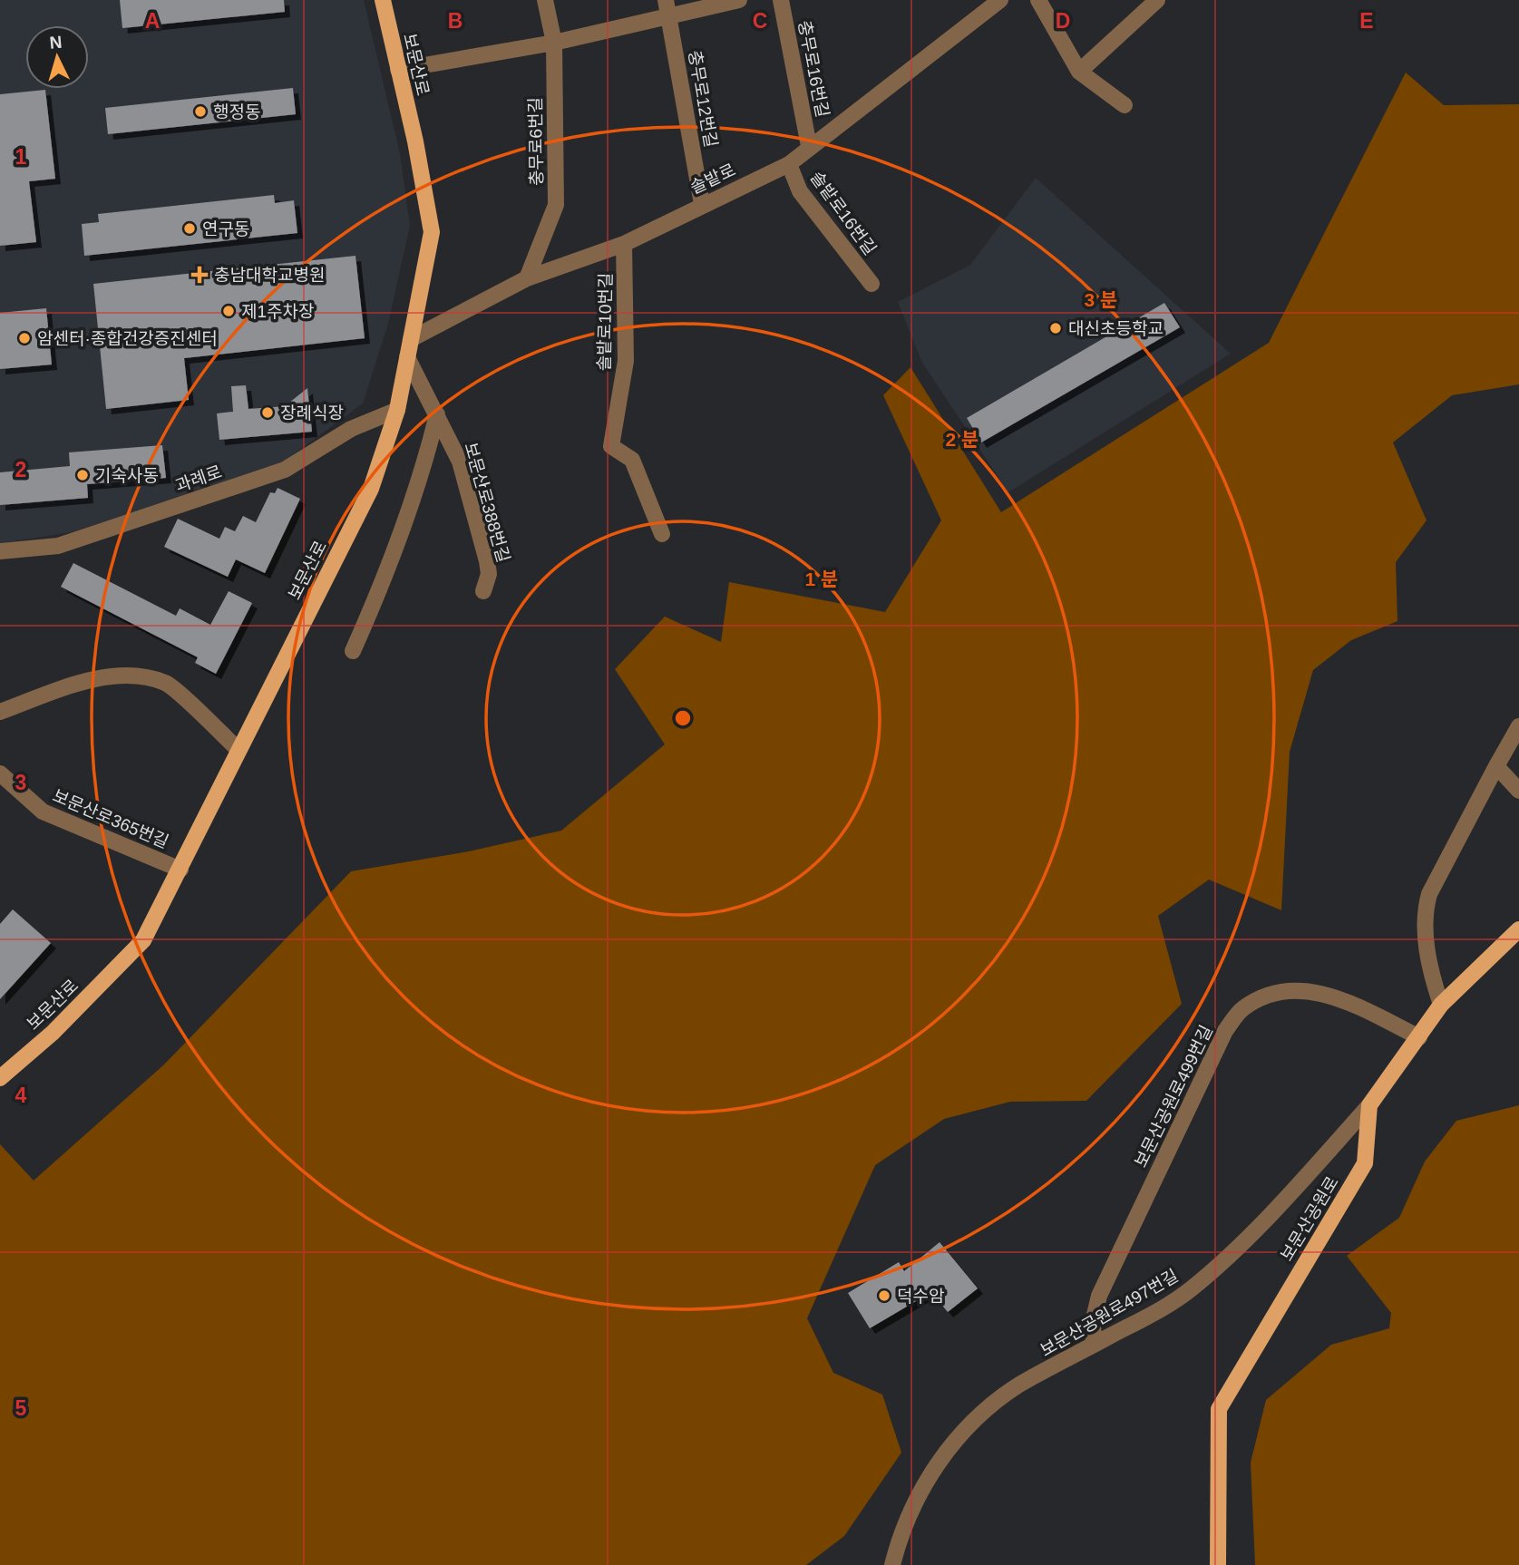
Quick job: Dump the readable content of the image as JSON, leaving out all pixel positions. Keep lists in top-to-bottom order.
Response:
{
  "streets": {
    "main road": ["보문산로", "보문산공원로"],
    "street": [
      "충무로16번길",
      "충무로12번길",
      "충무로6번길",
      "솔밭로",
      "솔밭로16번길",
      "솔밭로10번길",
      "과례로",
      "보문산로388번길",
      "보문산로365번길",
      "보문산공원로499번길",
      "보문산공원로497번길"
    ]
  },
  "crossings": [
    ["보문산로", "솔밭로"],
    ["보문산로", "과례로"],
    ["보문산로", "보문산로388번길"],
    ["보문산로", "보문산로365번길"],
    ["충무로16번길", "솔밭로"],
    ["충무로12번길", "솔밭로"],
    ["충무로6번길", "솔밭로"],
    ["솔밭로", "솔밭로16번길"],
    ["솔밭로", "솔밭로10번길"],
    ["보문산공원로499번길", "보문산공원로497번길"],
    ["보문산공원로", "보문산공원로497번길"]
  ],
  "places": {
    "other": [
      "행정동",
      "연구동",
      "제1주차장",
      "대신초등학교",
      "암센터·종합건강증진센터",
      "장례식장",
      "기숙사동",
      "덕수암"
    ],
    "health": ["충남대학교병원"]
  },
  "north": "top",
  "grid": {
    "columns": [
      "A",
      "B",
      "C",
      "D",
      "E"
    ],
    "rows": [
      "1",
      "2",
      "3",
      "4",
      "5"
    ]
  },
  "rings": ["3 분", "2 분", "1 분"]
}
